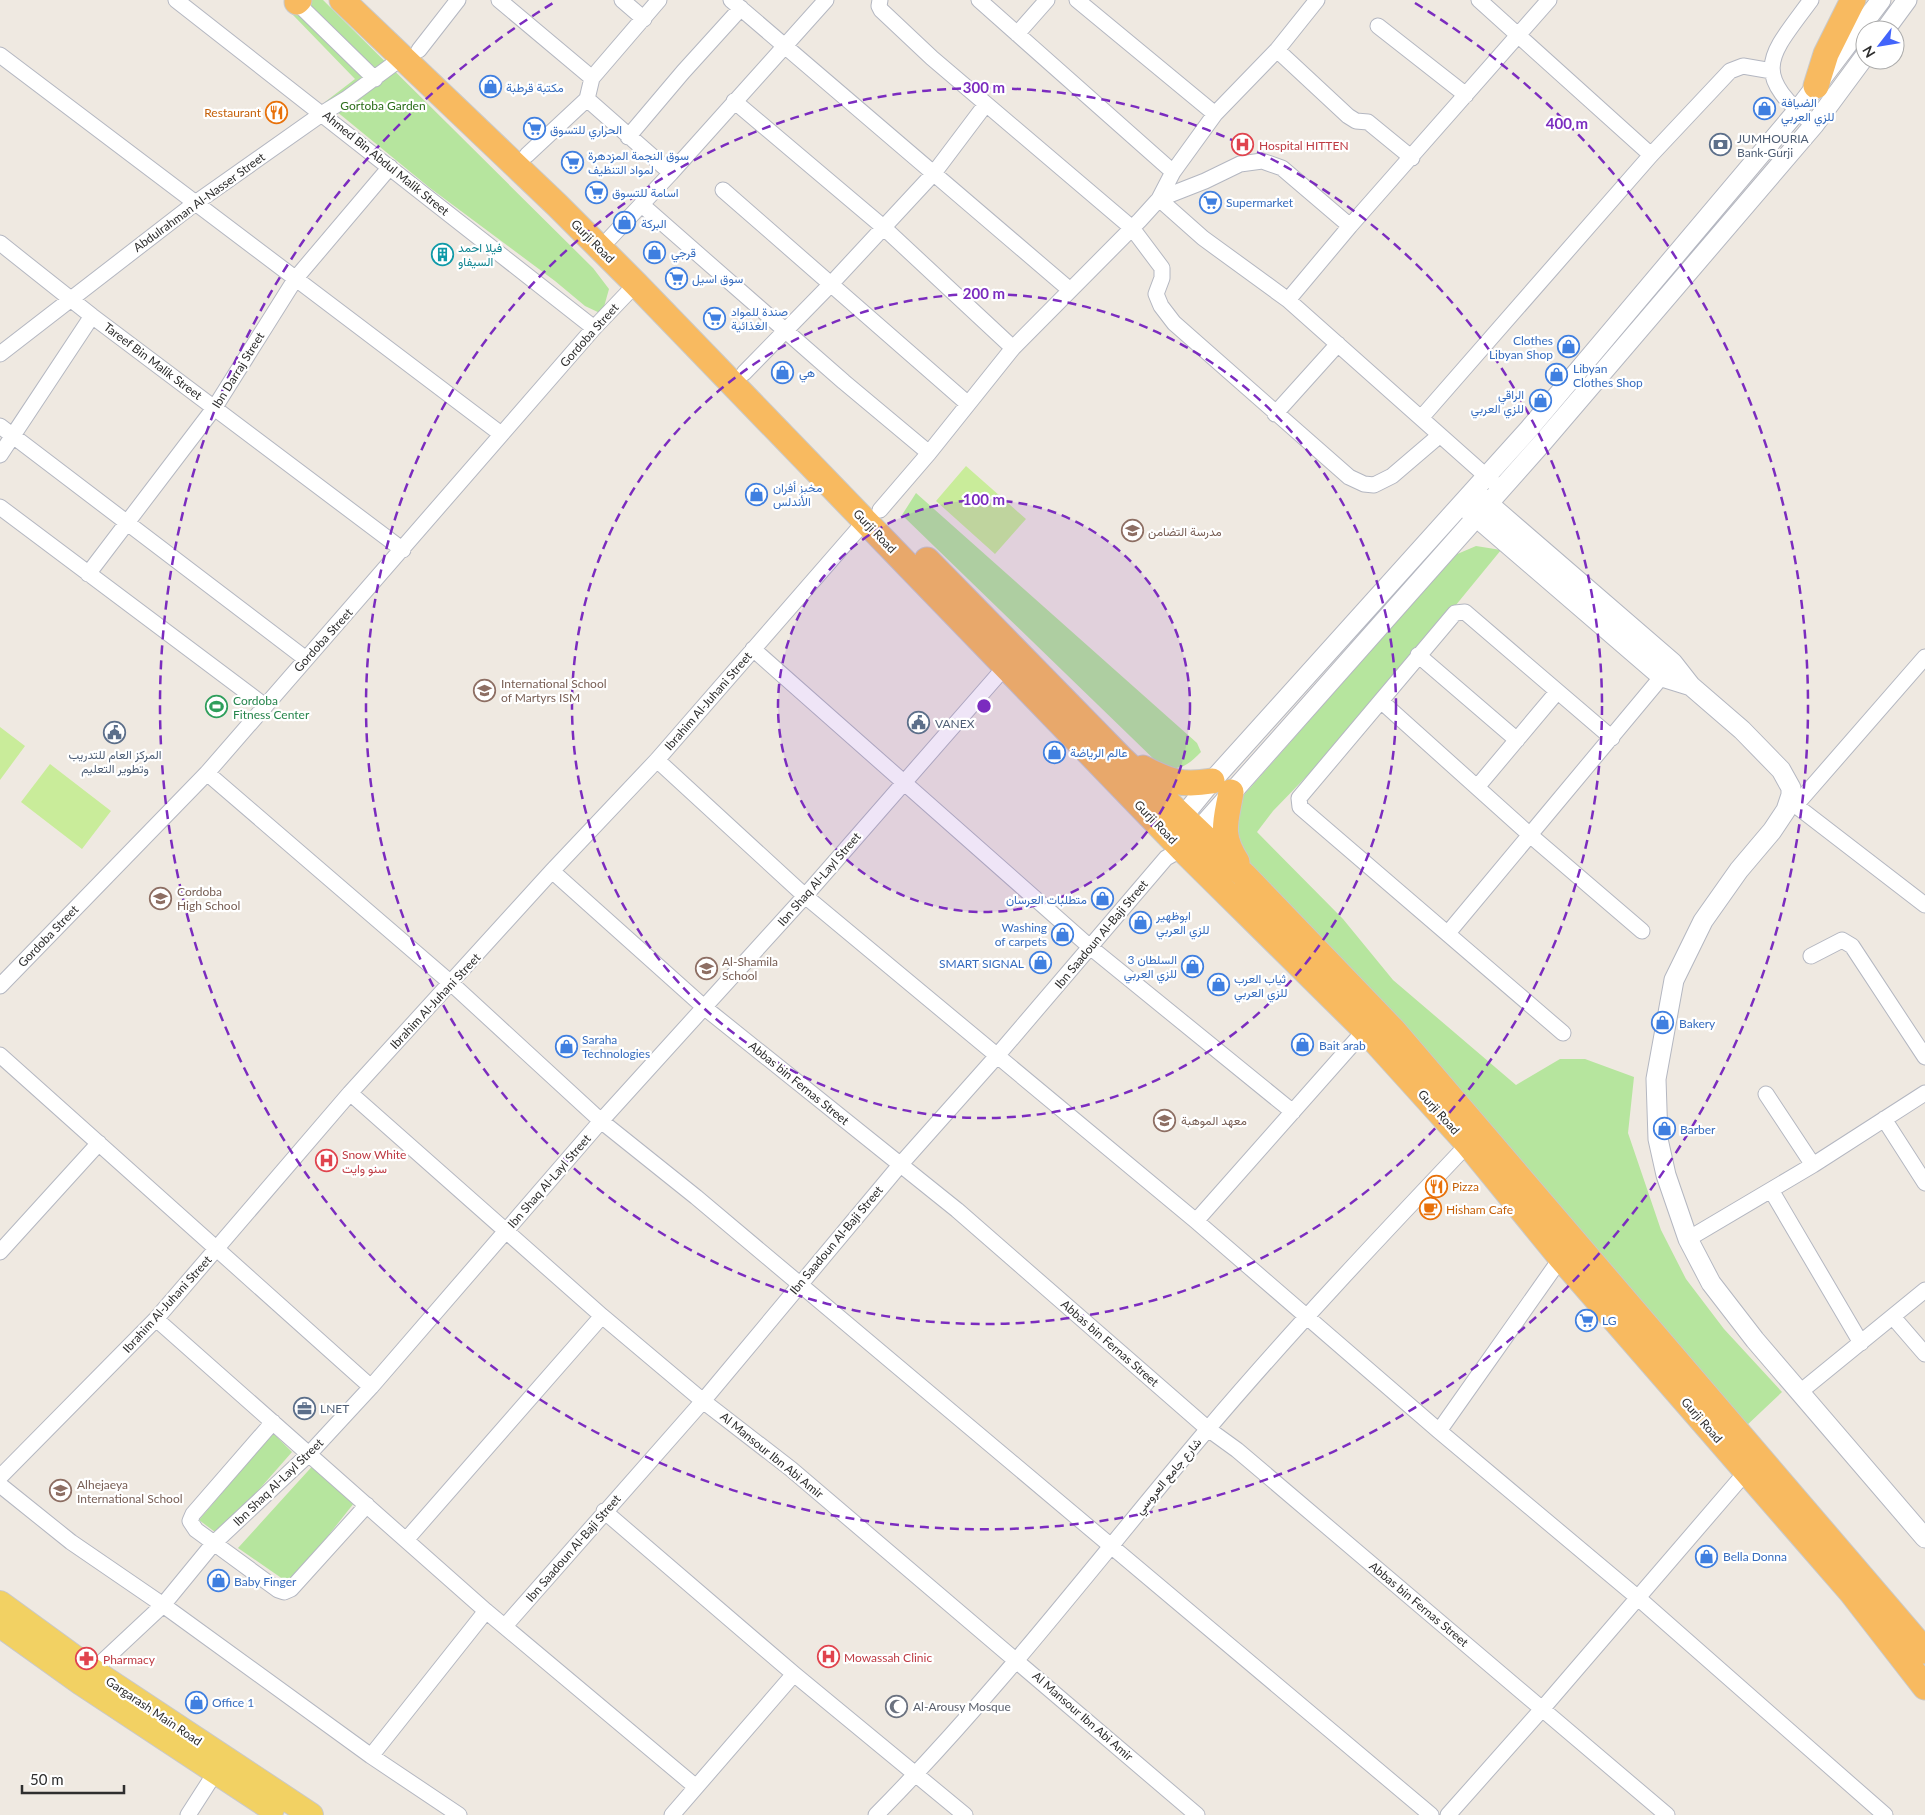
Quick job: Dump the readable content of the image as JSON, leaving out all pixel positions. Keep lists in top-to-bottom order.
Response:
{
  "streets": {
    "highway": ["Gurji Road"],
    "main road": ["Gargarash Main Road"],
    "street": [
      "Ahmed Bin Abdul Malik Street",
      "Abdulrahman Al-Nasser Street",
      "Gordoba Street",
      "Tareef Bin Malik Street",
      "Ibn Darraj Street",
      "Ibrahim Al-Juhani Street",
      "Ibn Shaq Al-Layl Street",
      "Ibn Saadoun Al-Baji Street",
      "Abbas bin Fernas Street",
      "Al Mansour Ibn Abi Amir",
      "شارع جامع العروسي"
    ]
  },
  "crossings": [
    ["Ahmed Bin Abdul Malik Street", "Abdulrahman Al-Nasser Street"],
    ["Ahmed Bin Abdul Malik Street", "Gordoba Street"],
    ["Ahmed Bin Abdul Malik Street", "Ibn Darraj Street"],
    ["Abdulrahman Al-Nasser Street", "Gurji Road"],
    ["Abdulrahman Al-Nasser Street", "Tareef Bin Malik Street"],
    ["Gurji Road", "Gordoba Street"],
    ["Gurji Road", "Ibrahim Al-Juhani Street"],
    ["Gurji Road", "Ibn Shaq Al-Layl Street"],
    ["Gurji Road", "Ibn Saadoun Al-Baji Street"],
    ["Gurji Road", "شارع جامع العروسي"],
    ["Gordoba Street", "Tareef Bin Malik Street"],
    ["Tareef Bin Malik Street", "Ibn Darraj Street"],
    ["Ibrahim Al-Juhani Street", "Abbas bin Fernas Street"],
    ["Ibrahim Al-Juhani Street", "Al Mansour Ibn Abi Amir"],
    ["Ibn Shaq Al-Layl Street", "Abbas bin Fernas Street"],
    ["Ibn Shaq Al-Layl Street", "Al Mansour Ibn Abi Amir"],
    ["Ibn Shaq Al-Layl Street", "Gargarash Main Road"],
    ["Ibn Saadoun Al-Baji Street", "Abbas bin Fernas Street"],
    ["Ibn Saadoun Al-Baji Street", "Al Mansour Ibn Abi Amir"],
    ["Abbas bin Fernas Street", "شارع جامع العروسي"],
    ["Al Mansour Ibn Abi Amir", "شارع جامع العروسي"]
  ],
  "parks": ["Gortoba Garden"],
  "places": {
    "shop": [
      "مكتبة قرطبة",
      "الضيافة للزي العربي",
      "البركة",
      "قرجي",
      "Clothes Libyan Shop",
      "هي",
      "Libyan Clothes Shop",
      "الراقي للزي العربي",
      "مخبز أفران الأندلس",
      "عالم الرياضة",
      "متطلبات العرسان",
      "ابوظهير للزي العربي",
      "Washing of carpets",
      "SMART SIGNAL",
      "السلطان 3 للزي العربي",
      "ثياب العرب للزي العربي",
      "Bakery",
      "Bait arab",
      "Saraha Technologies",
      "Barber",
      "Bella Donna",
      "Baby Finger",
      "Office 1"
    ],
    "restaurant": ["Restaurant", "Pizza"],
    "supermarket": [
      "الحراري للتسوق",
      "سوق النجمة المزدهرة لمواد التنظيف",
      "اسامة للتسوق",
      "Supermarket",
      "سوق اسيل",
      "صندة للمواد الغذائية",
      "LG"
    ],
    "hospital": ["Hospital HITTEN", "Snow White سنو وايت", "Mowassah Clinic"],
    "bank": ["JUMHOURIA Bank-Gurji"],
    "building": ["فيلا احمد السيفاو"],
    "school or university": [
      "مدرسة التضامن",
      "International School of Martyrs ISM",
      "Cordoba High School",
      "Al-Shamila School",
      "معهد الموهبة",
      "Alhejaeya International School"
    ],
    "sports": ["Cordoba Fitness Center"],
    "public building": ["VANEX", "المركز العام للتدريب وتطوير التعليم"],
    "cafe": ["Hisham Cafe"],
    "office": ["LNET"],
    "pharmacy": ["Pharmacy"],
    "mosque": ["Al-Arousy Mosque"]
  },
  "scale_bar": "50 m",
  "north": "bottom left",
  "rings": [
    "300 m",
    "400 m",
    "200 m",
    "100 m"
  ]
}
